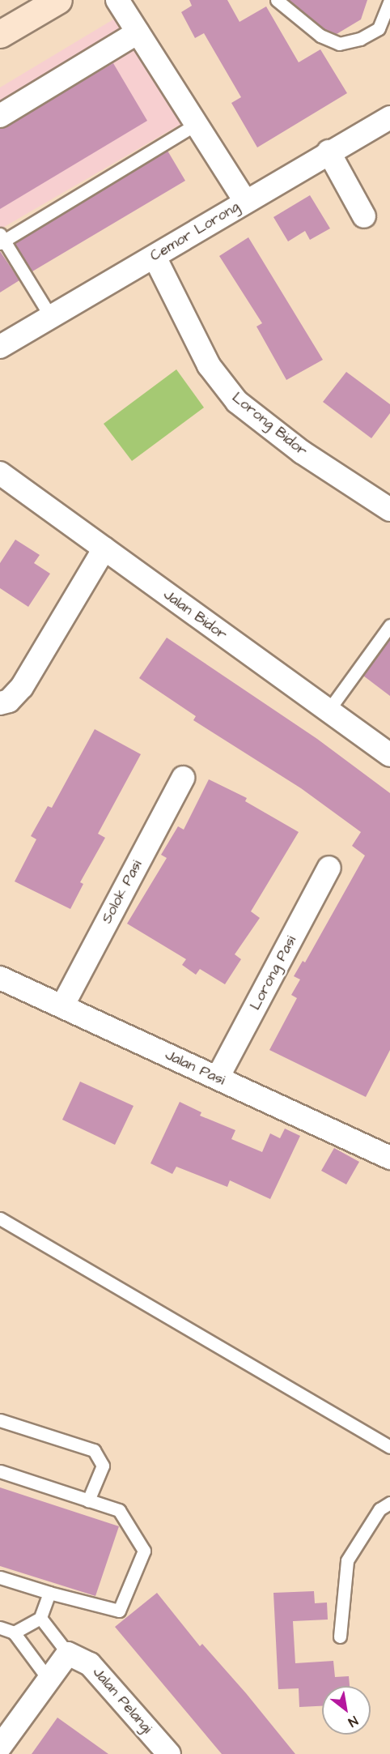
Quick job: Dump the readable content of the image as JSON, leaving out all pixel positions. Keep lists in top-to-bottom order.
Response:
{
  "streets": {
    "street": [
      "Cemor Lorong",
      "Lorong Bidor",
      "Jalan Bidor",
      "Solok Pasi",
      "Lorong Pasi",
      "Jalan Pasi",
      "Jalan Pelangi"
    ]
  },
  "crossings": [
    ["Cemor Lorong", "Lorong Bidor"],
    ["Solok Pasi", "Jalan Pasi"],
    ["Lorong Pasi", "Jalan Pasi"]
  ],
  "north": "bottom right"
}
